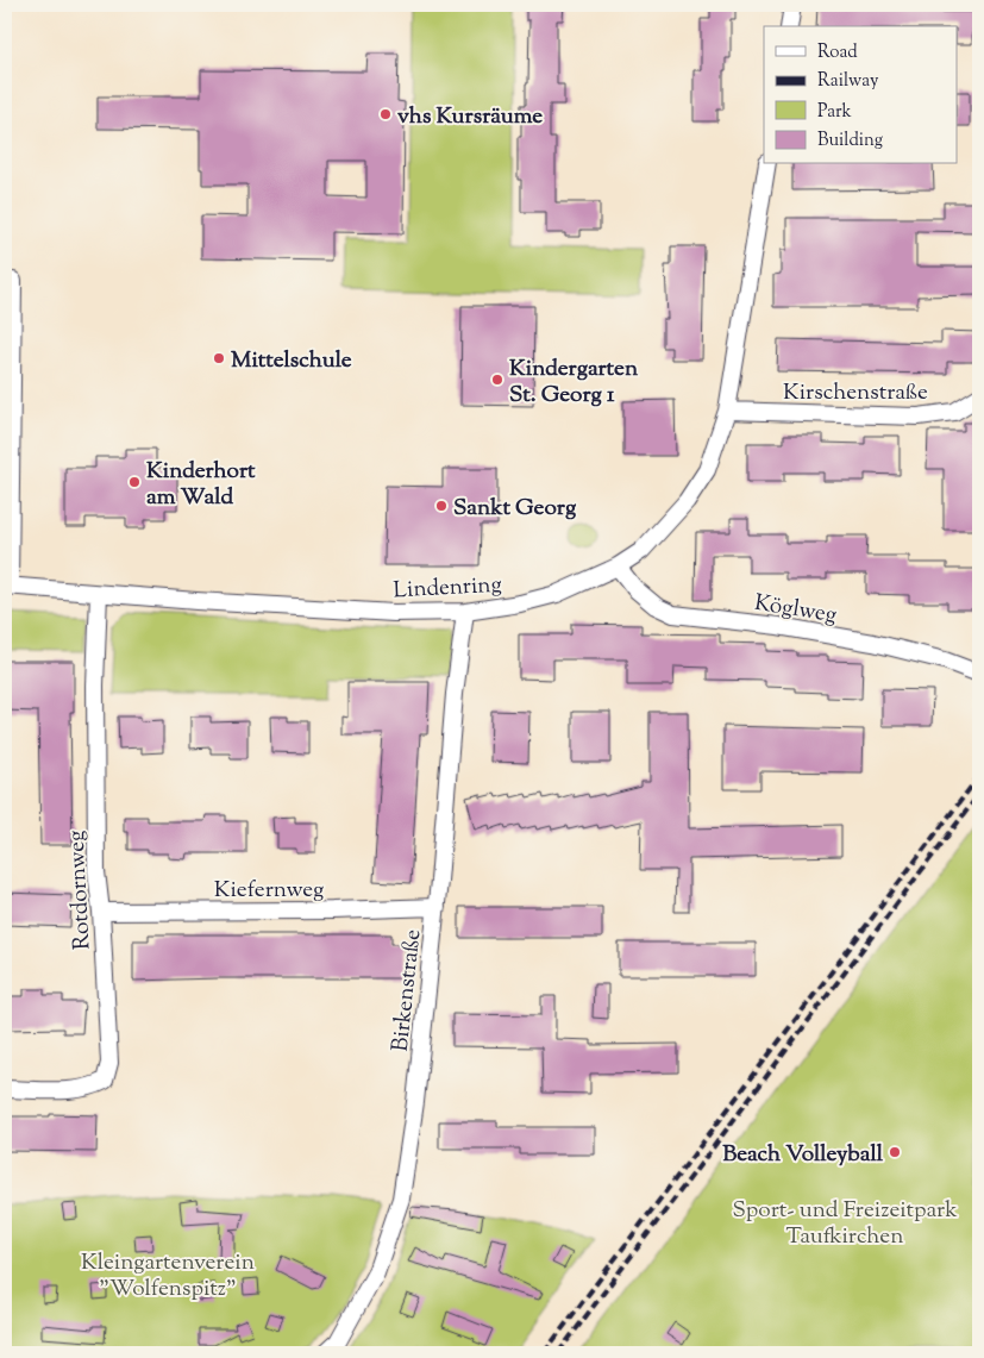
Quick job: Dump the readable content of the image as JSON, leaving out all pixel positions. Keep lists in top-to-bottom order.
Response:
{
  "streets": {
    "street": [
      "Kirschenstraße",
      "Lindenring",
      "Köglweg",
      "Kiefernweg",
      "Rotdornweg",
      "Birkenstraße"
    ]
  },
  "crossings": [
    ["Kirschenstraße", "Lindenring"],
    ["Lindenring", "Köglweg"],
    ["Lindenring", "Rotdornweg"],
    ["Lindenring", "Birkenstraße"],
    ["Kiefernweg", "Rotdornweg"],
    ["Kiefernweg", "Birkenstraße"]
  ],
  "parks": ["Sport- und Freizeitpark Taufkirchen", "Kleingartenverein \"Wolfenspitz\""],
  "places": [
    "vhs Kursräume",
    "Mittelschule",
    "Kindergarten St. Georg 1",
    "Kinderhort am Wald",
    "Sankt Georg",
    "Beach Volleyball"
  ],
  "legend": [
    "Road",
    "Railway",
    "Park",
    "Building"
  ]
}
